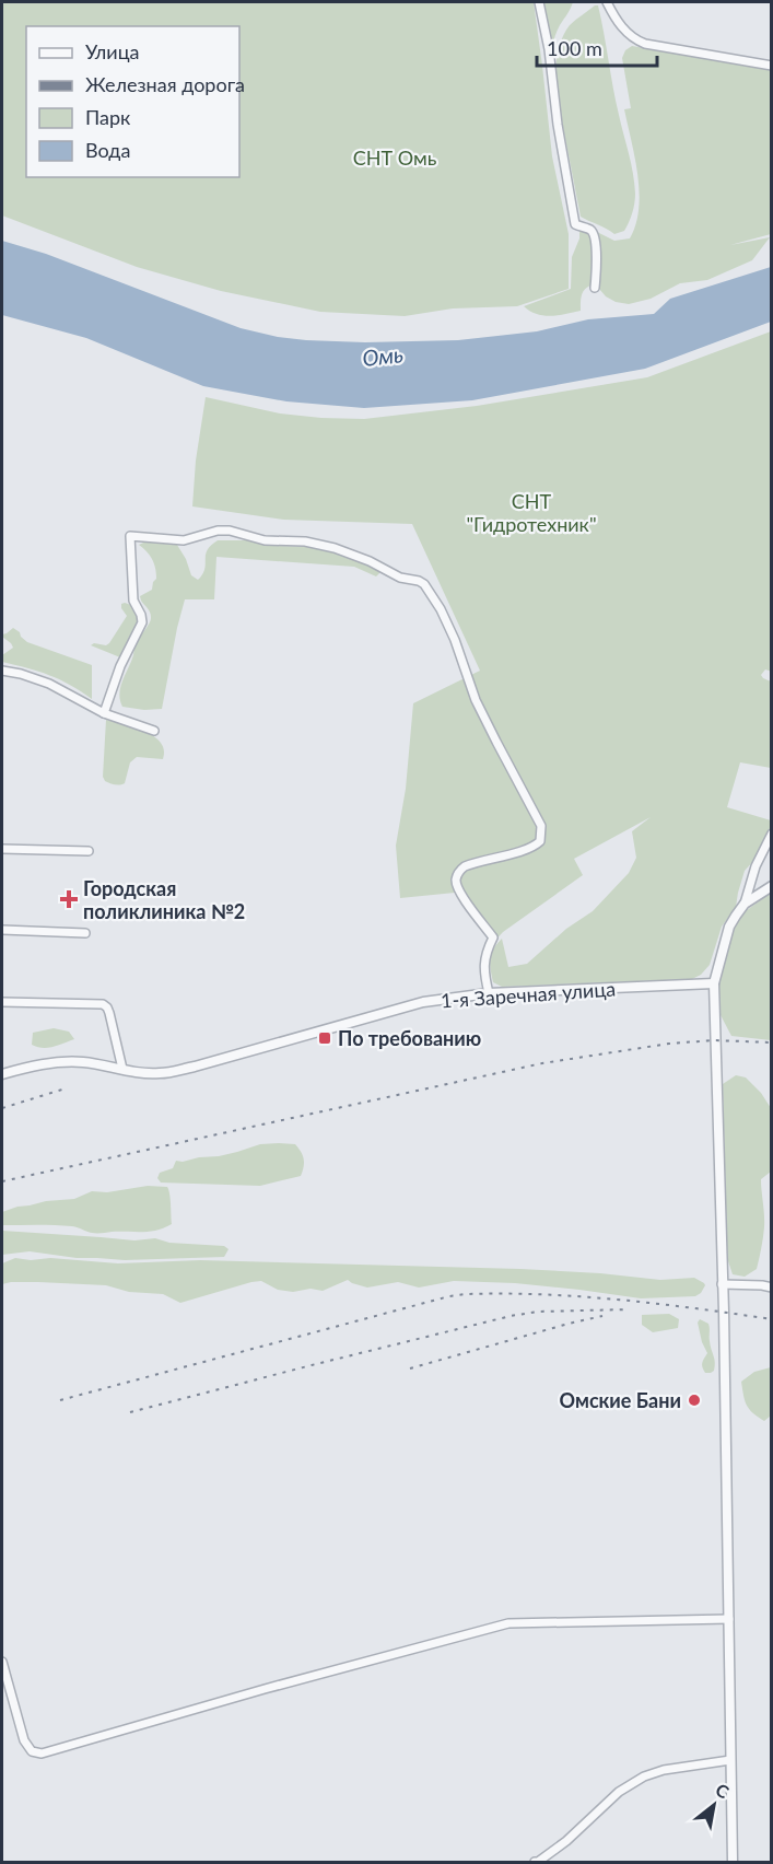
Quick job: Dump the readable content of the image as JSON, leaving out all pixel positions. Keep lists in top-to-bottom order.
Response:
{
  "streets": {
    "street": ["1-я Заречная улица"]
  },
  "water": ["Омь"],
  "parks": ["СНТ Омь", "СНТ \"Гидротехник\""],
  "places": {
    "health": ["Городская поликлиника №2"],
    "transit": ["По требованию"],
    "other": ["Омские Бани"]
  },
  "legend": [
    "Улица",
    "Железная дорога",
    "Парк",
    "Вода"
  ],
  "scale_bar": "100 m",
  "north": "top right"
}
